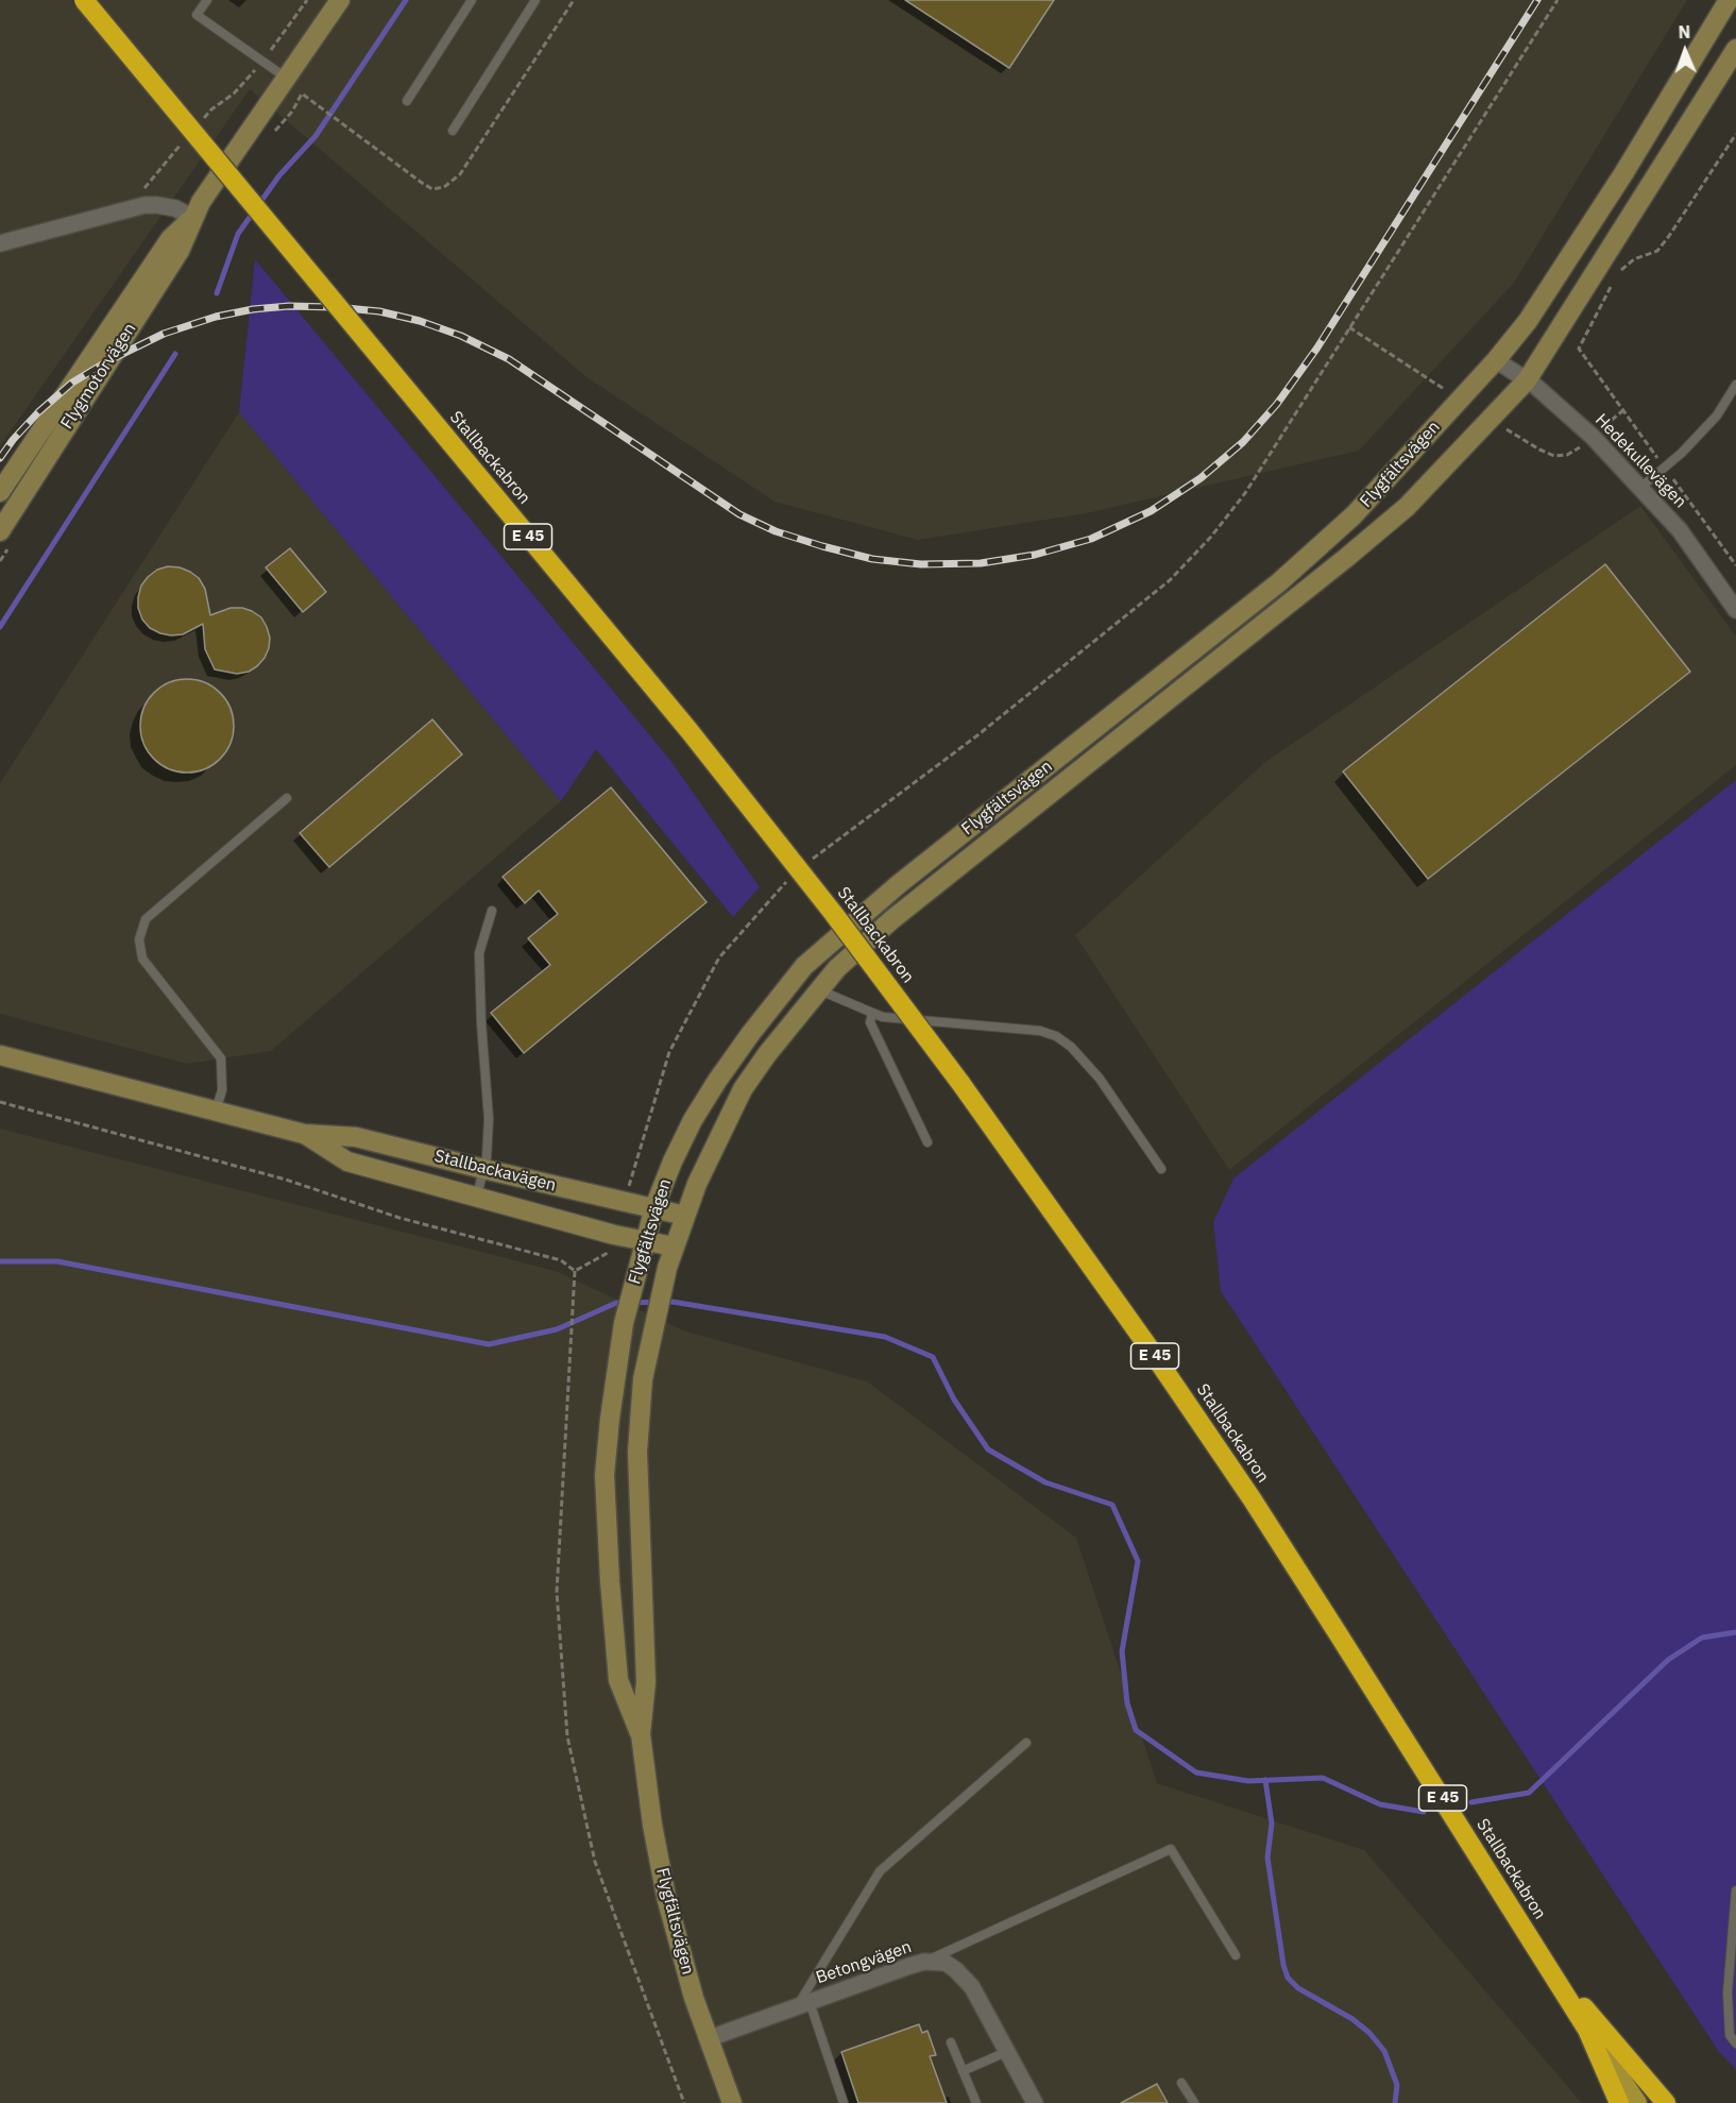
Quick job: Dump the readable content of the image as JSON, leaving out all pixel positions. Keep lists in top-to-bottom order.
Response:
{
  "streets": {
    "highway": ["Stallbackabron", "E 45"],
    "street": [
      "Flygmotorvägen",
      "Hedekullevägen",
      "Flygfältsvägen",
      "Stallbackavägen",
      "Betongvägen"
    ]
  },
  "crossings": [
    ["Stallbackabron", "E 45"],
    ["Hedekullevägen", "Flygfältsvägen"],
    ["Flygfältsvägen", "Stallbackavägen"],
    ["Flygfältsvägen", "Betongvägen"]
  ],
  "north": "top"
}
